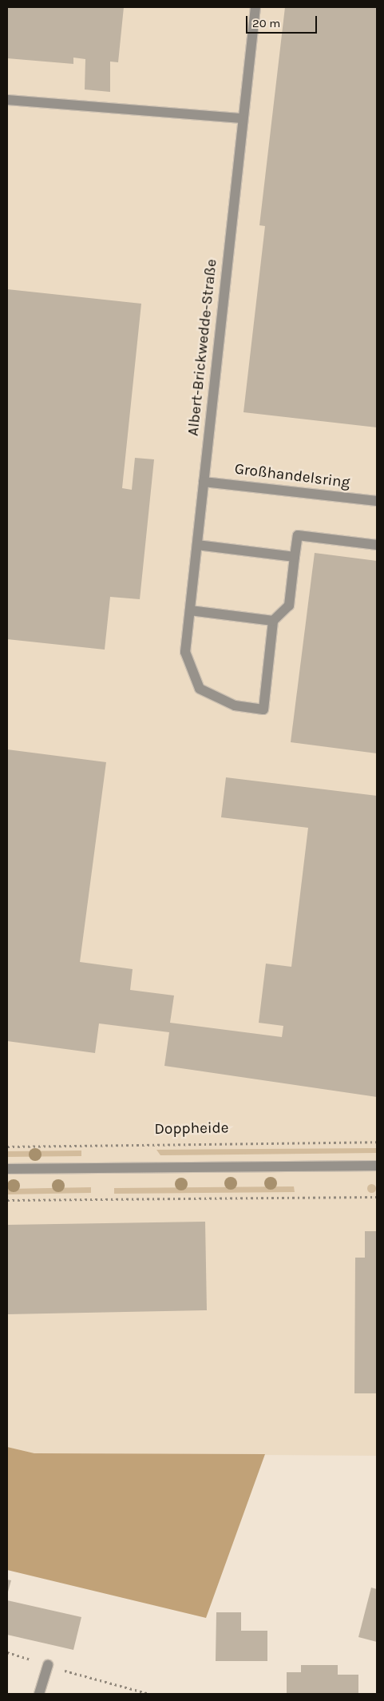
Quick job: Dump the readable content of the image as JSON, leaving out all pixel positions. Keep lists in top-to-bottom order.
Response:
{
  "streets": {
    "street": ["Albert-Brickwedde-Straße", "Großhandelsring"],
    "path": ["Doppheide"]
  },
  "crossings": [
    ["Albert-Brickwedde-Straße", "Großhandelsring"]
  ],
  "scale_bar": "20 m"
}
